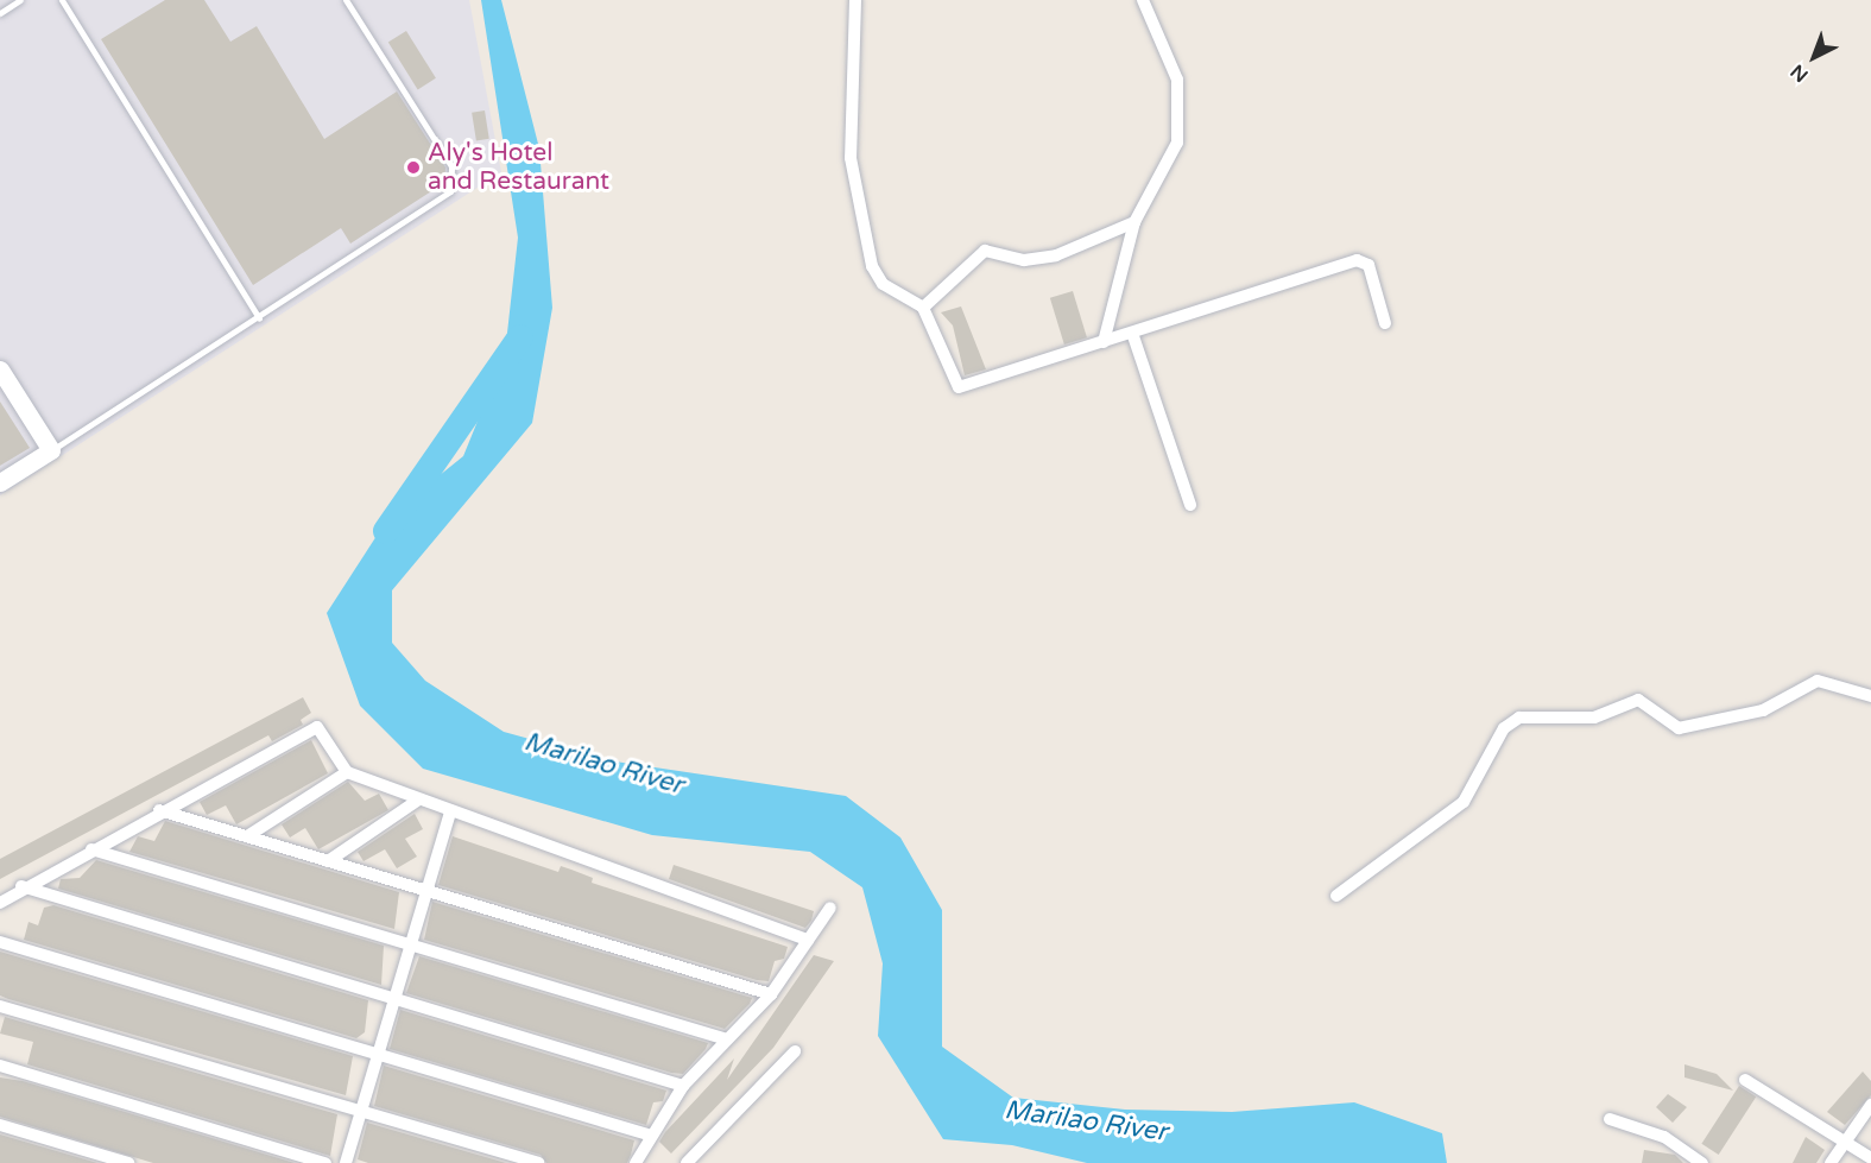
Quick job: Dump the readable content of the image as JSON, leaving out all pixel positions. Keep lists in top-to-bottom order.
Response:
{
  "water": ["Marilao River"],
  "places": ["Aly's Hotel and Restaurant"],
  "north": "bottom left"
}
